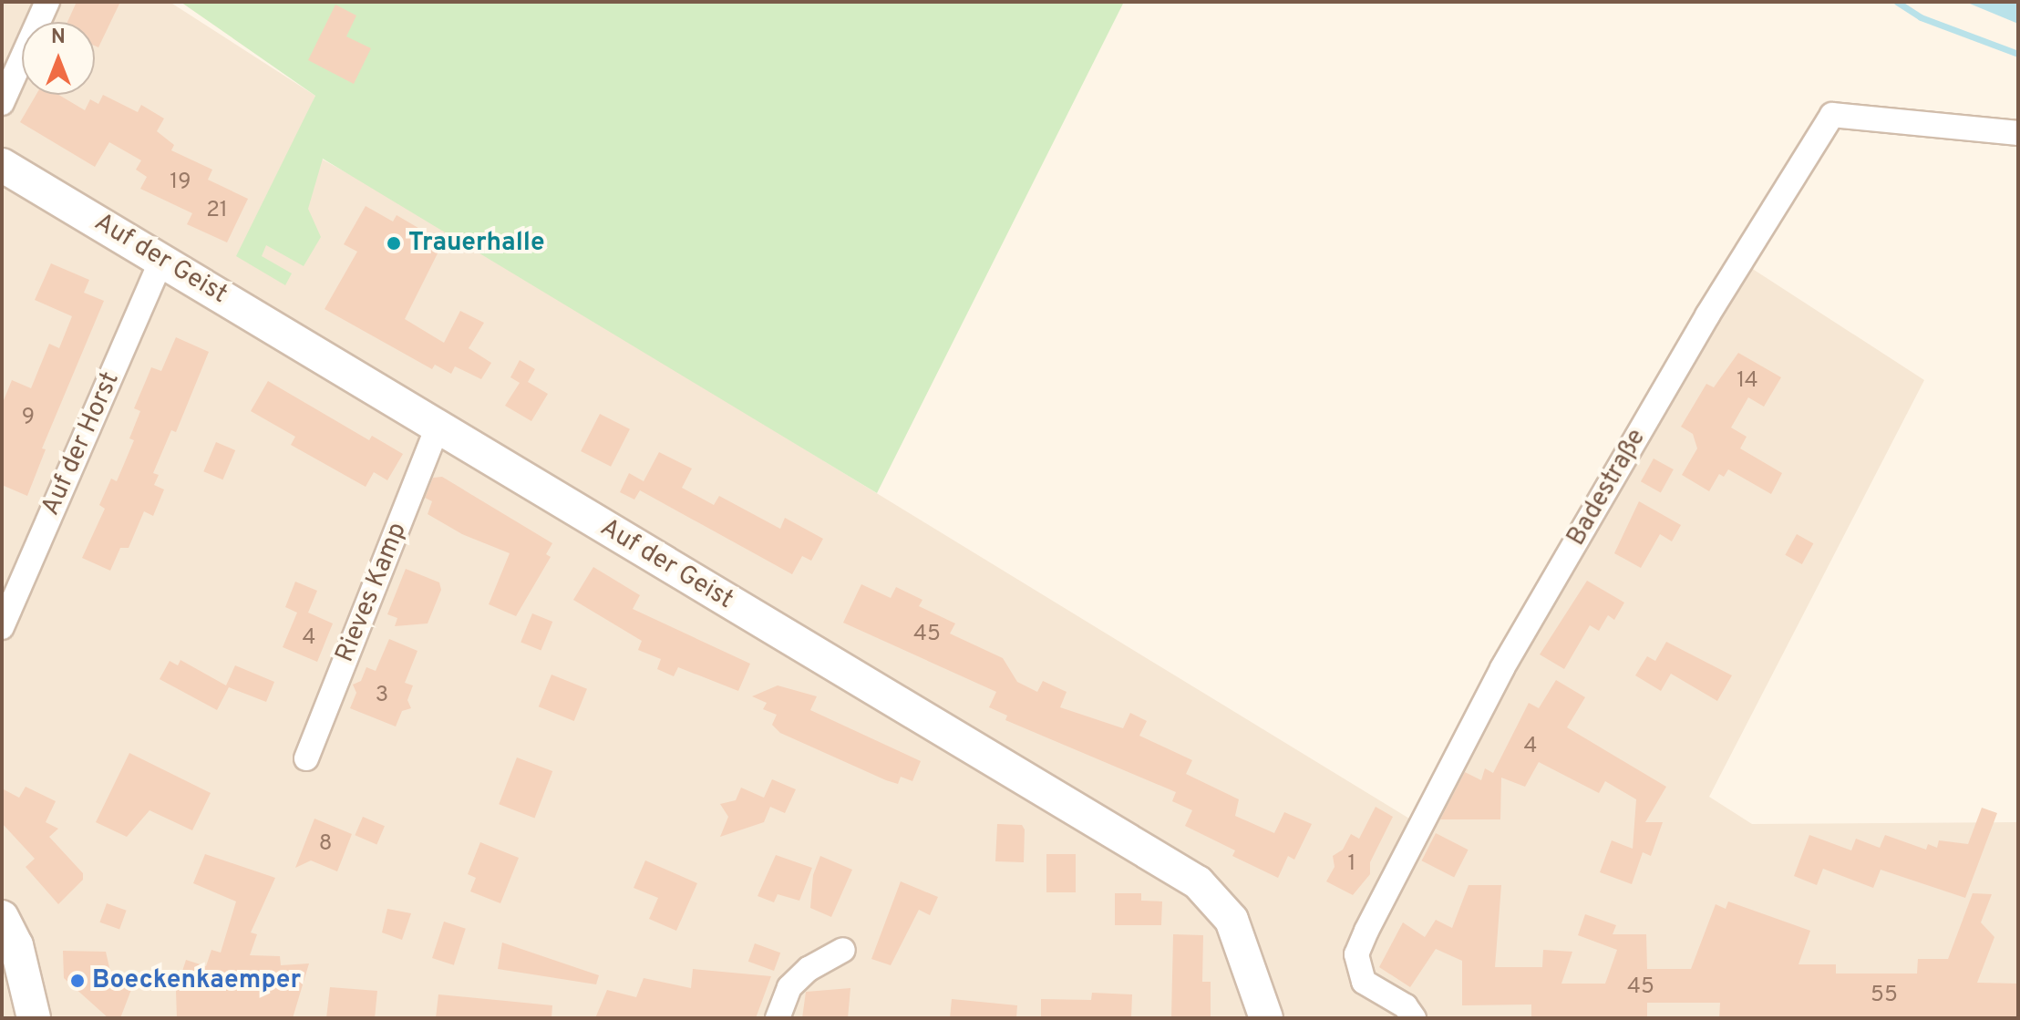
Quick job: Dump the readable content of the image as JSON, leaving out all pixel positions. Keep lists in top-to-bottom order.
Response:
{
  "streets": {
    "street": [
      "Auf der Geist",
      "Auf der Horst",
      "Badestraße",
      "Rieves Kamp"
    ]
  },
  "crossings": [
    ["Auf der Geist", "Auf der Horst"],
    ["Auf der Geist", "Rieves Kamp"]
  ],
  "places": ["Trauerhalle", "Boeckenkaemper"],
  "house_numbers": [
    "19",
    "21",
    "14",
    "9",
    "45",
    "4",
    "3",
    "4",
    "8",
    "1",
    "45",
    "55"
  ],
  "north": "top"
}
